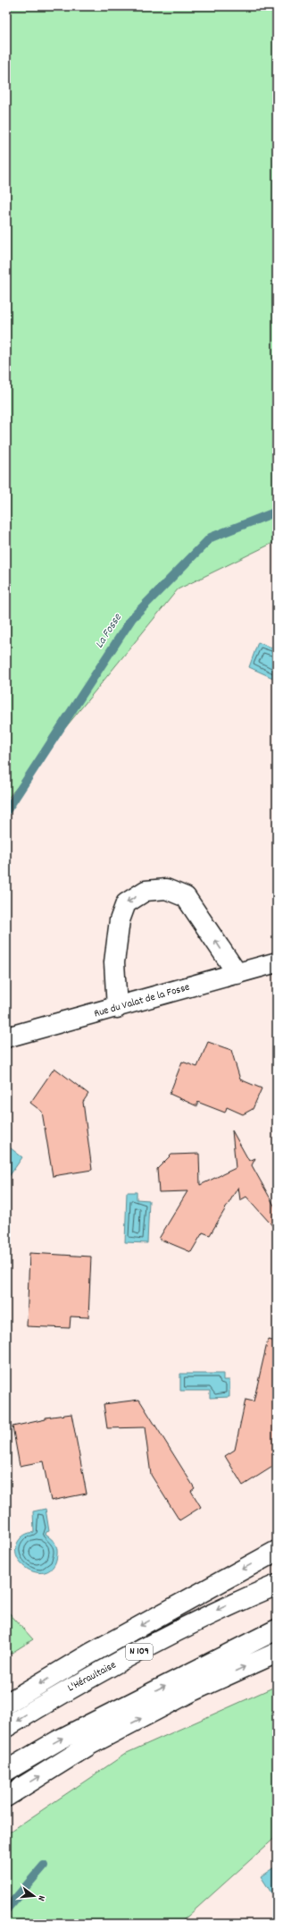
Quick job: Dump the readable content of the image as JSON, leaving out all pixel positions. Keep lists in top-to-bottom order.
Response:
{
  "streets": {
    "main road": ["Rue du Valat de la Fosse", "N 109", "L'Héraultaise"]
  },
  "water": ["La Fosse"],
  "north": "right"
}
